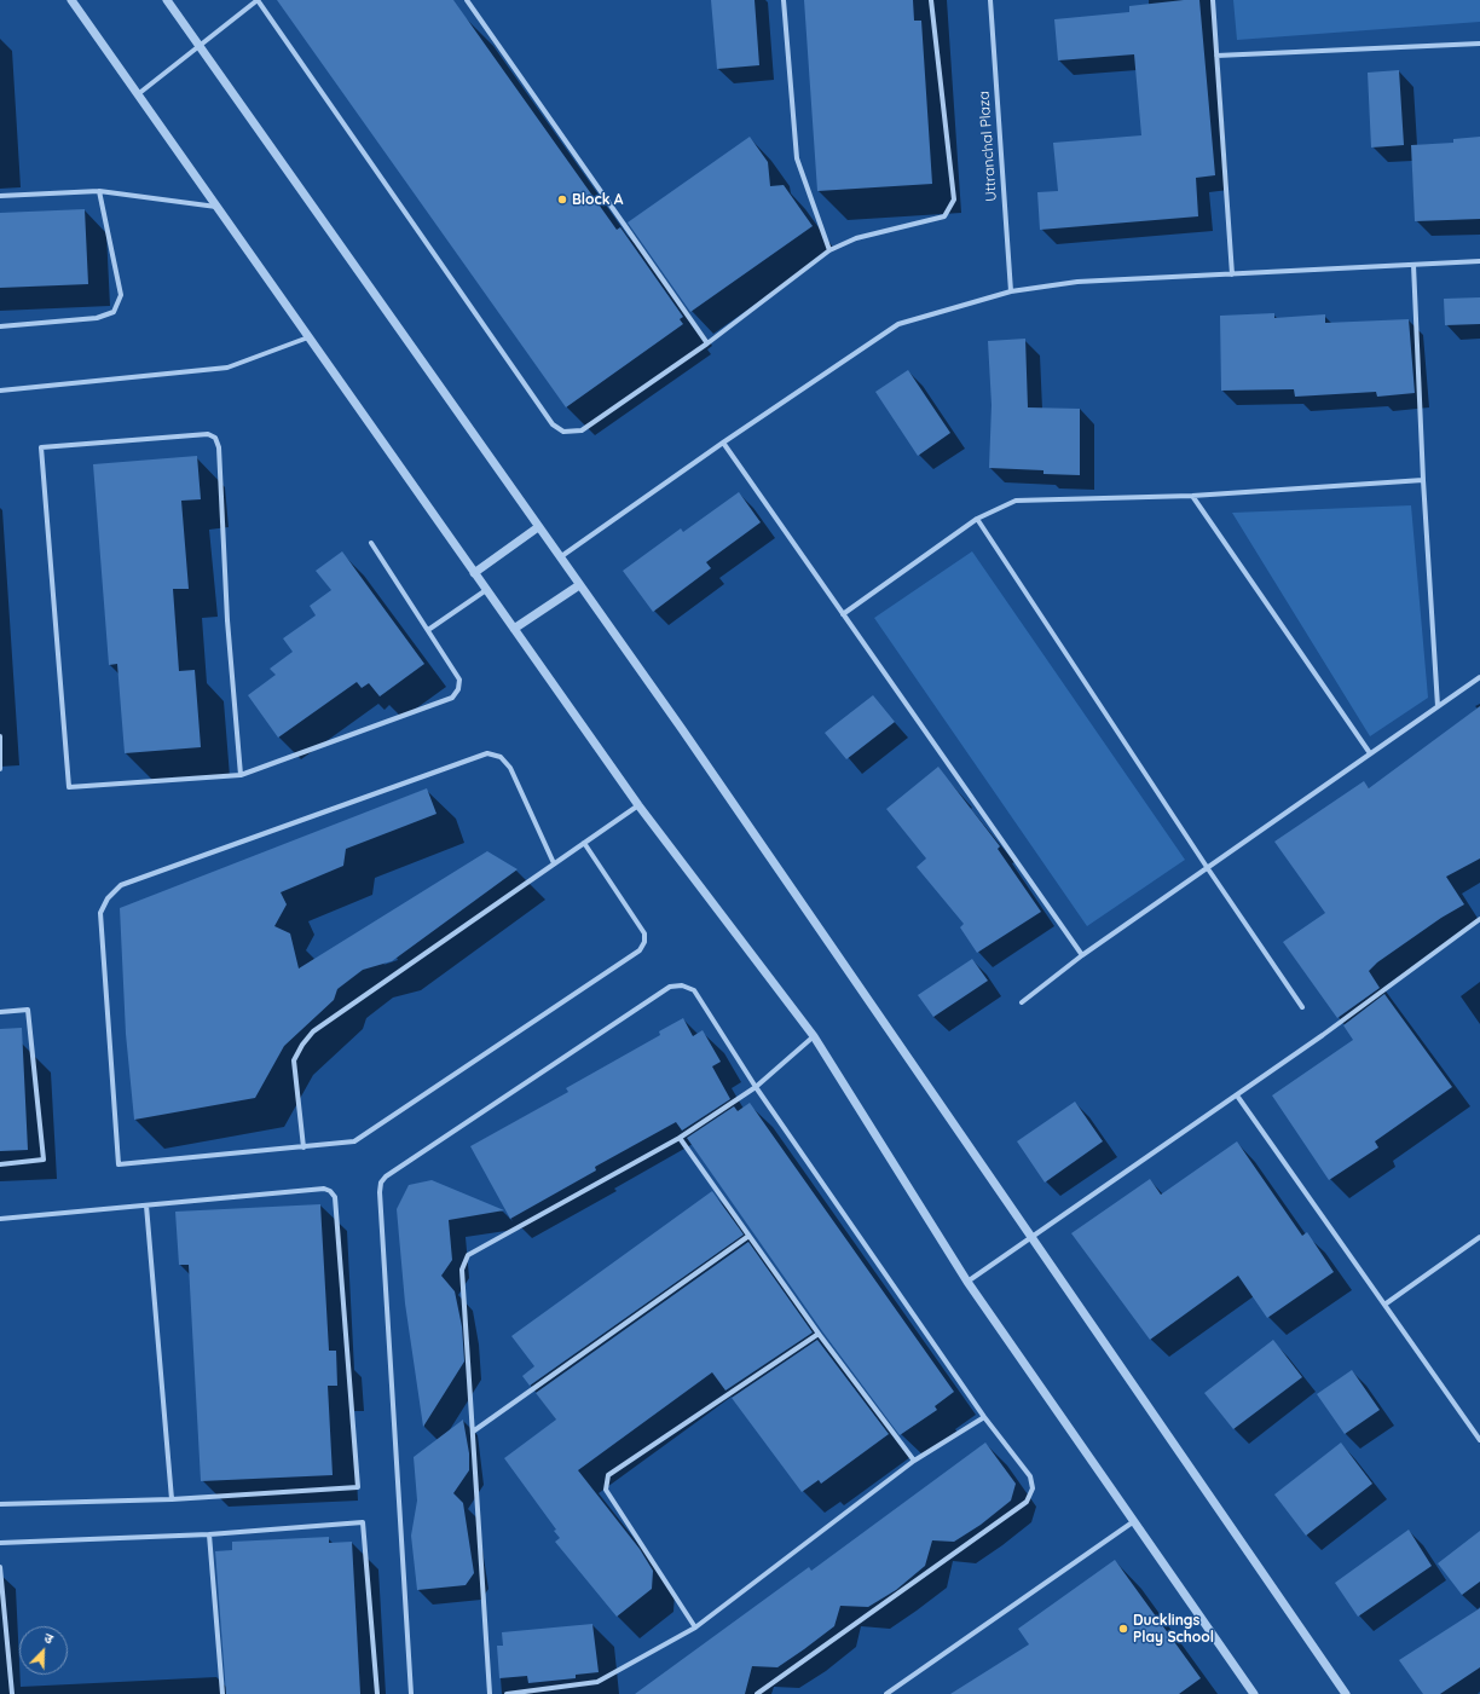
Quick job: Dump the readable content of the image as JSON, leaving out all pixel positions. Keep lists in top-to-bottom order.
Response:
{
  "streets": {
    "street": ["Uttranchal Plaza"]
  },
  "places": ["Block A", "Ducklings Play School"],
  "north": "top right"
}
